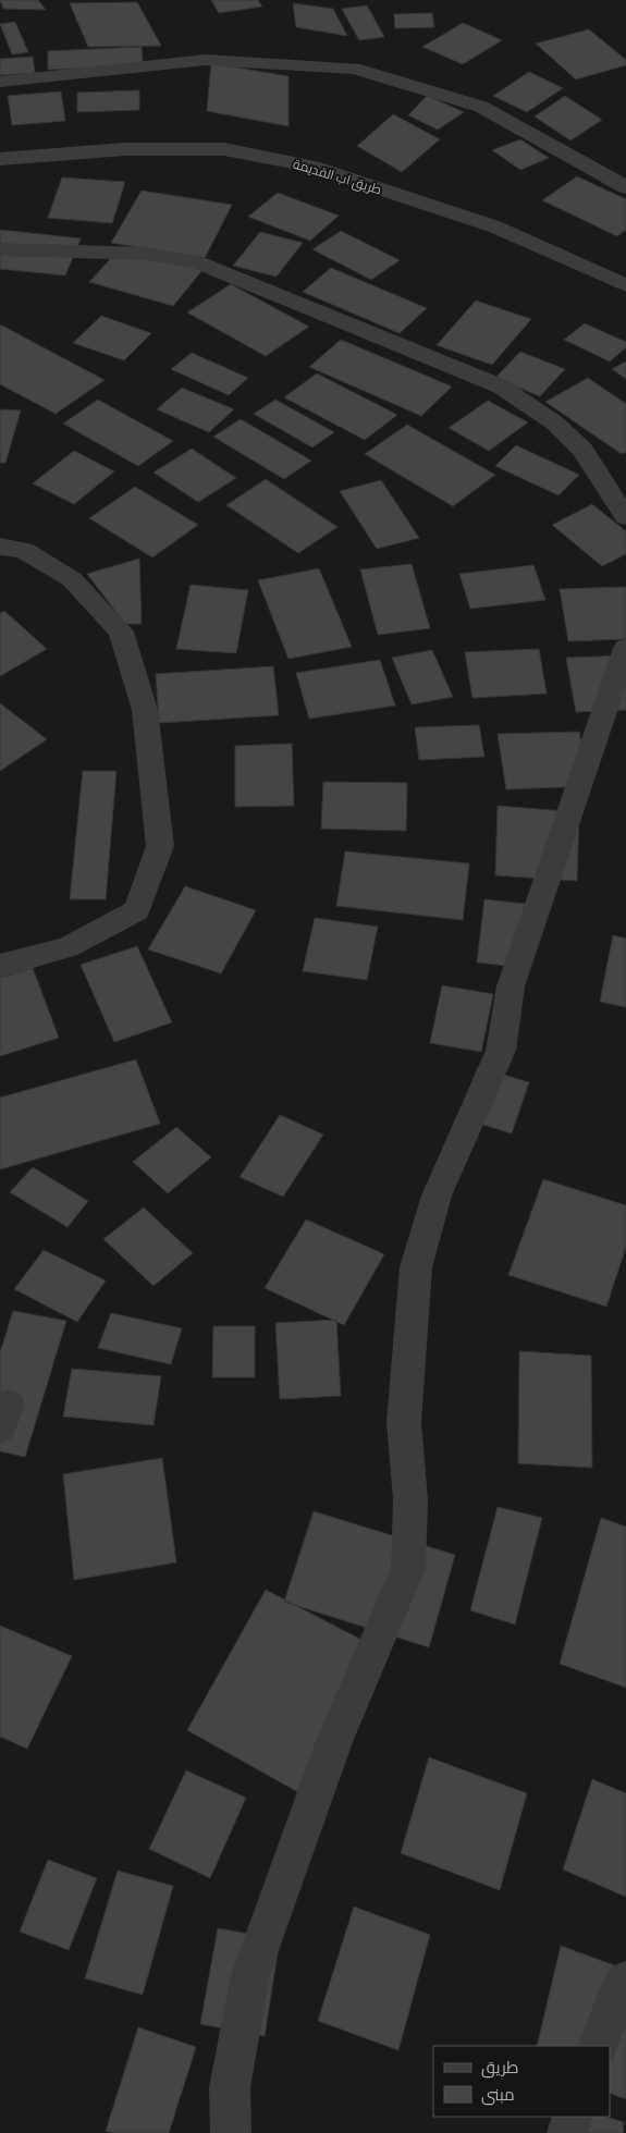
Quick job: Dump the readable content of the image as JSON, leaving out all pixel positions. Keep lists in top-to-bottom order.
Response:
{
  "streets": {
    "street": ["طريق اب القديمة"]
  },
  "legend": ["طريق", "مبنى"]
}
